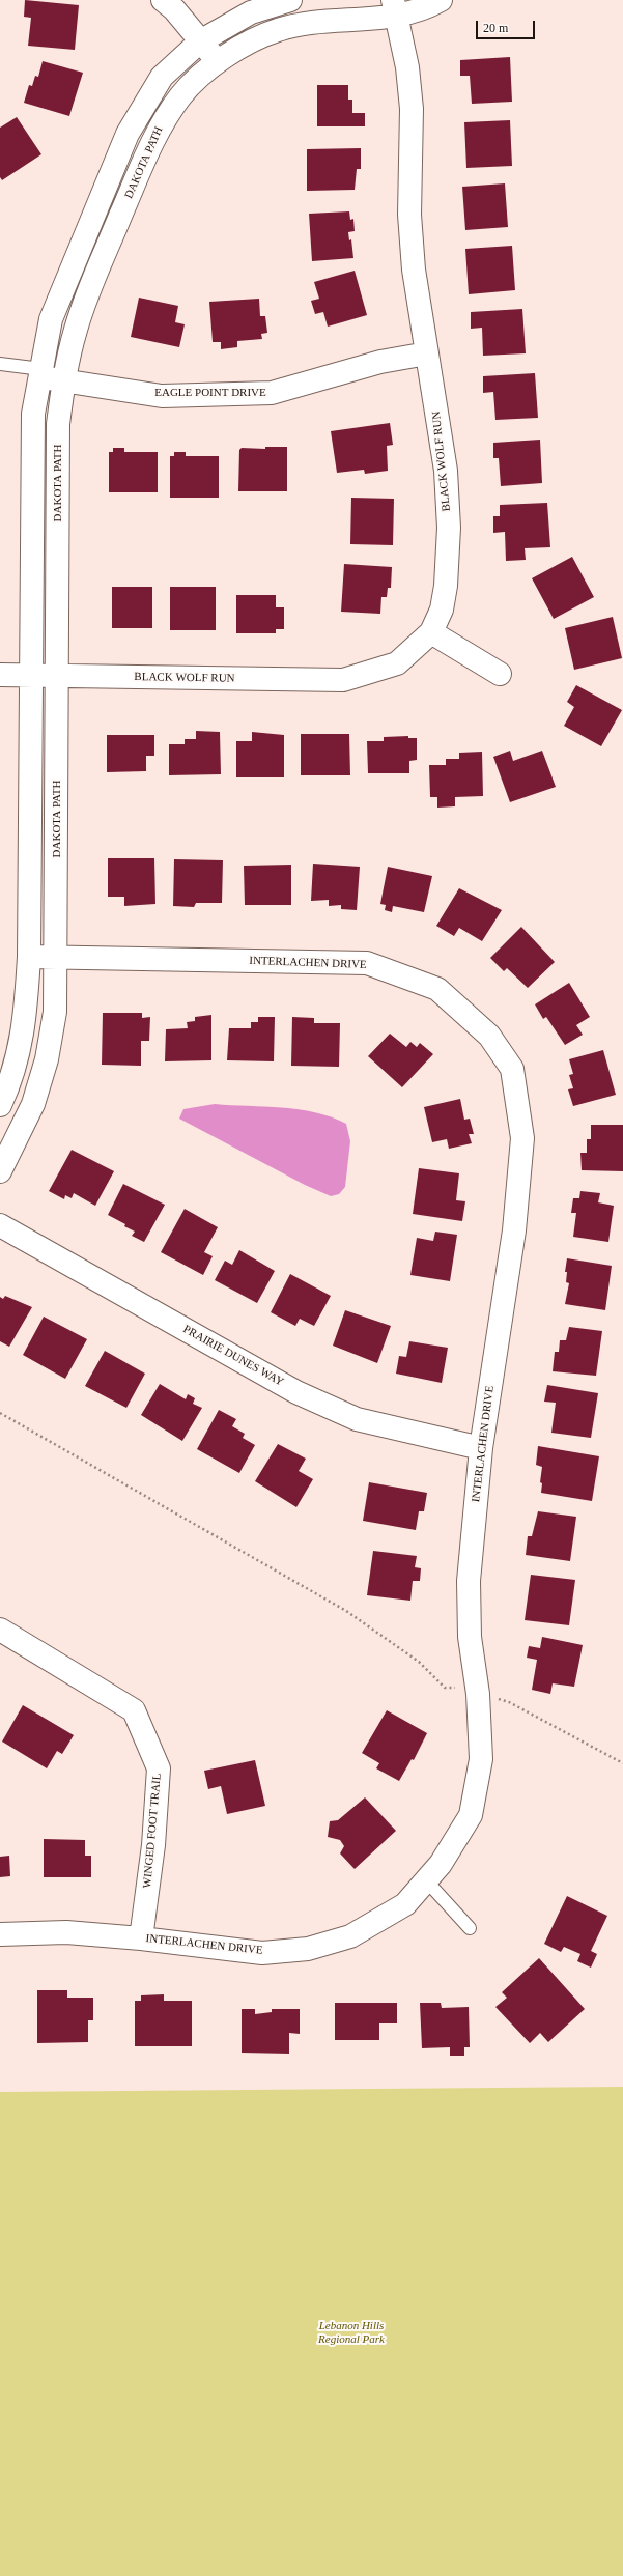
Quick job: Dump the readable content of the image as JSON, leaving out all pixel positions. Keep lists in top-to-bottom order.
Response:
{
  "streets": {
    "street": [
      "DAKOTA PATH",
      "EAGLE POINT DRIVE",
      "BLACK WOLF RUN",
      "INTERLACHEN DRIVE",
      "PRAIRIE DUNES WAY",
      "WINGED FOOT TRAIL"
    ]
  },
  "crossings": [
    ["DAKOTA PATH", "EAGLE POINT DRIVE"],
    ["DAKOTA PATH", "BLACK WOLF RUN"],
    ["DAKOTA PATH", "INTERLACHEN DRIVE"],
    ["EAGLE POINT DRIVE", "BLACK WOLF RUN"],
    ["INTERLACHEN DRIVE", "PRAIRIE DUNES WAY"],
    ["INTERLACHEN DRIVE", "WINGED FOOT TRAIL"]
  ],
  "parks": ["Lebanon Hills Regional Park"],
  "scale_bar": "20 m"
}
